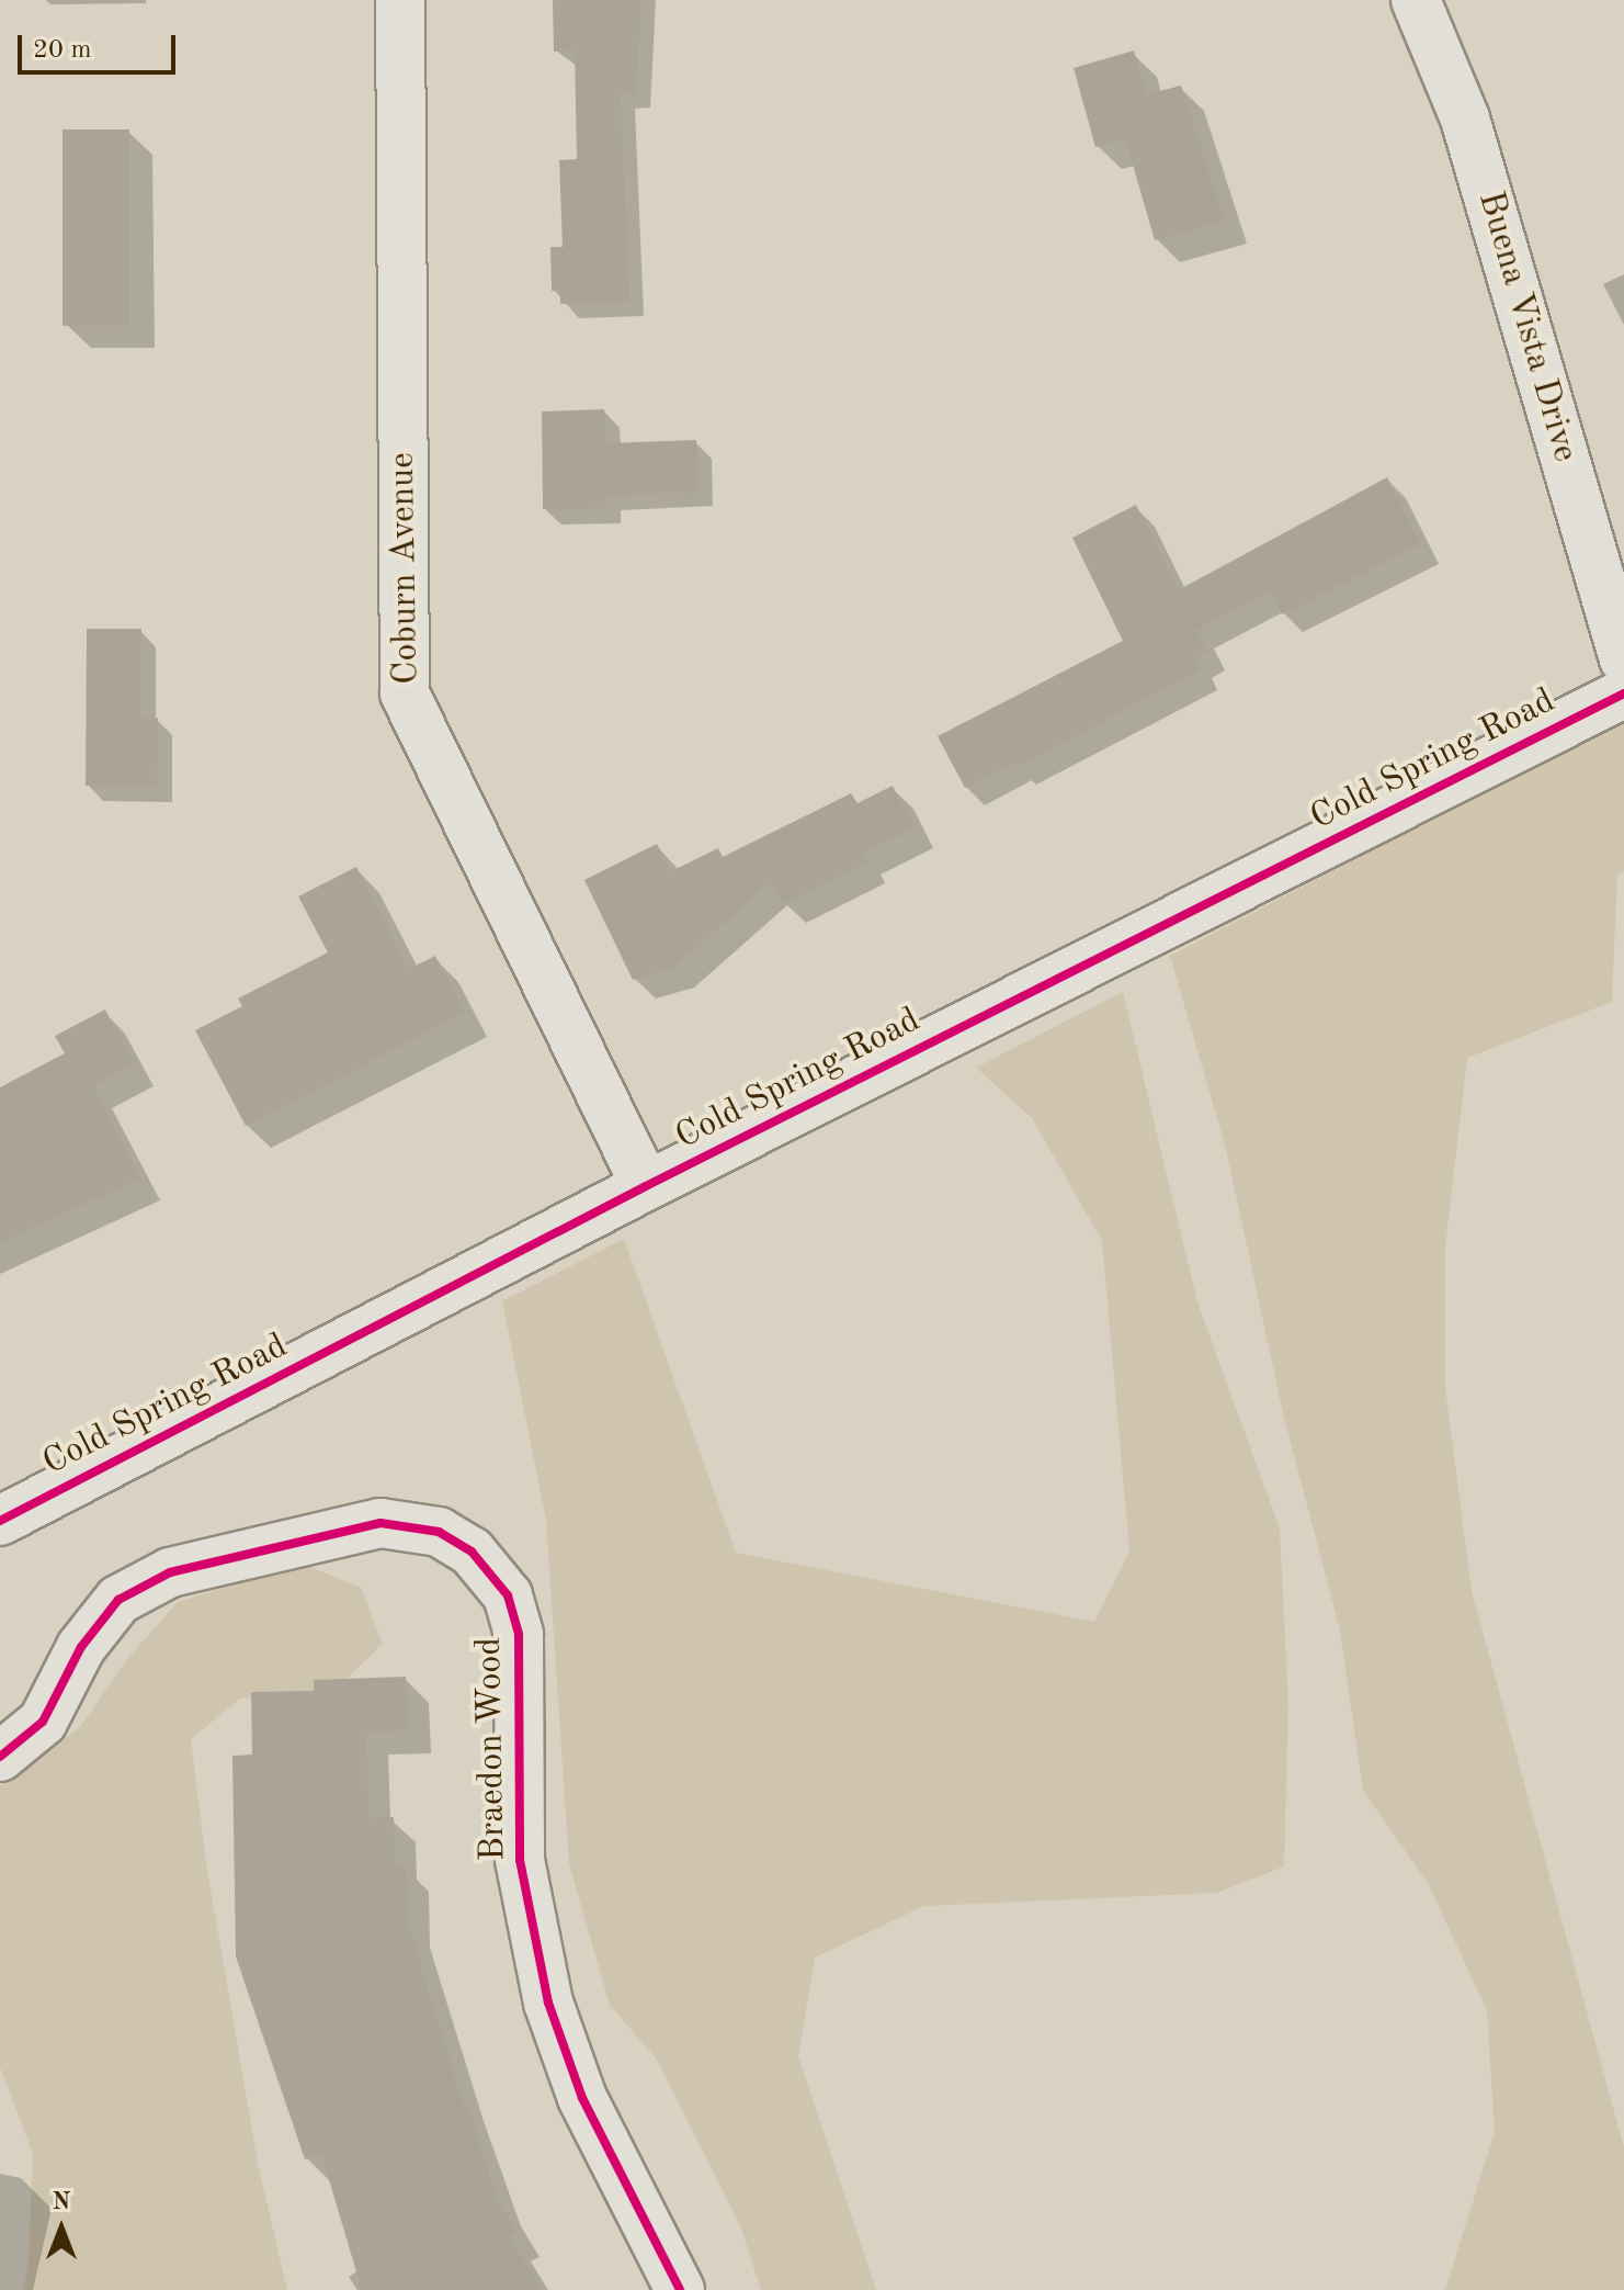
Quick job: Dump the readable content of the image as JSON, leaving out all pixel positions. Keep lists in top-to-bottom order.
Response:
{
  "streets": {
    "street": [
      "Buena Vista Drive",
      "Coburn Avenue",
      "Cold Spring Road",
      "Braedon Wood"
    ]
  },
  "crossings": [
    ["Coburn Avenue", "Cold Spring Road"]
  ],
  "scale_bar": "20 m",
  "north": "top"
}
